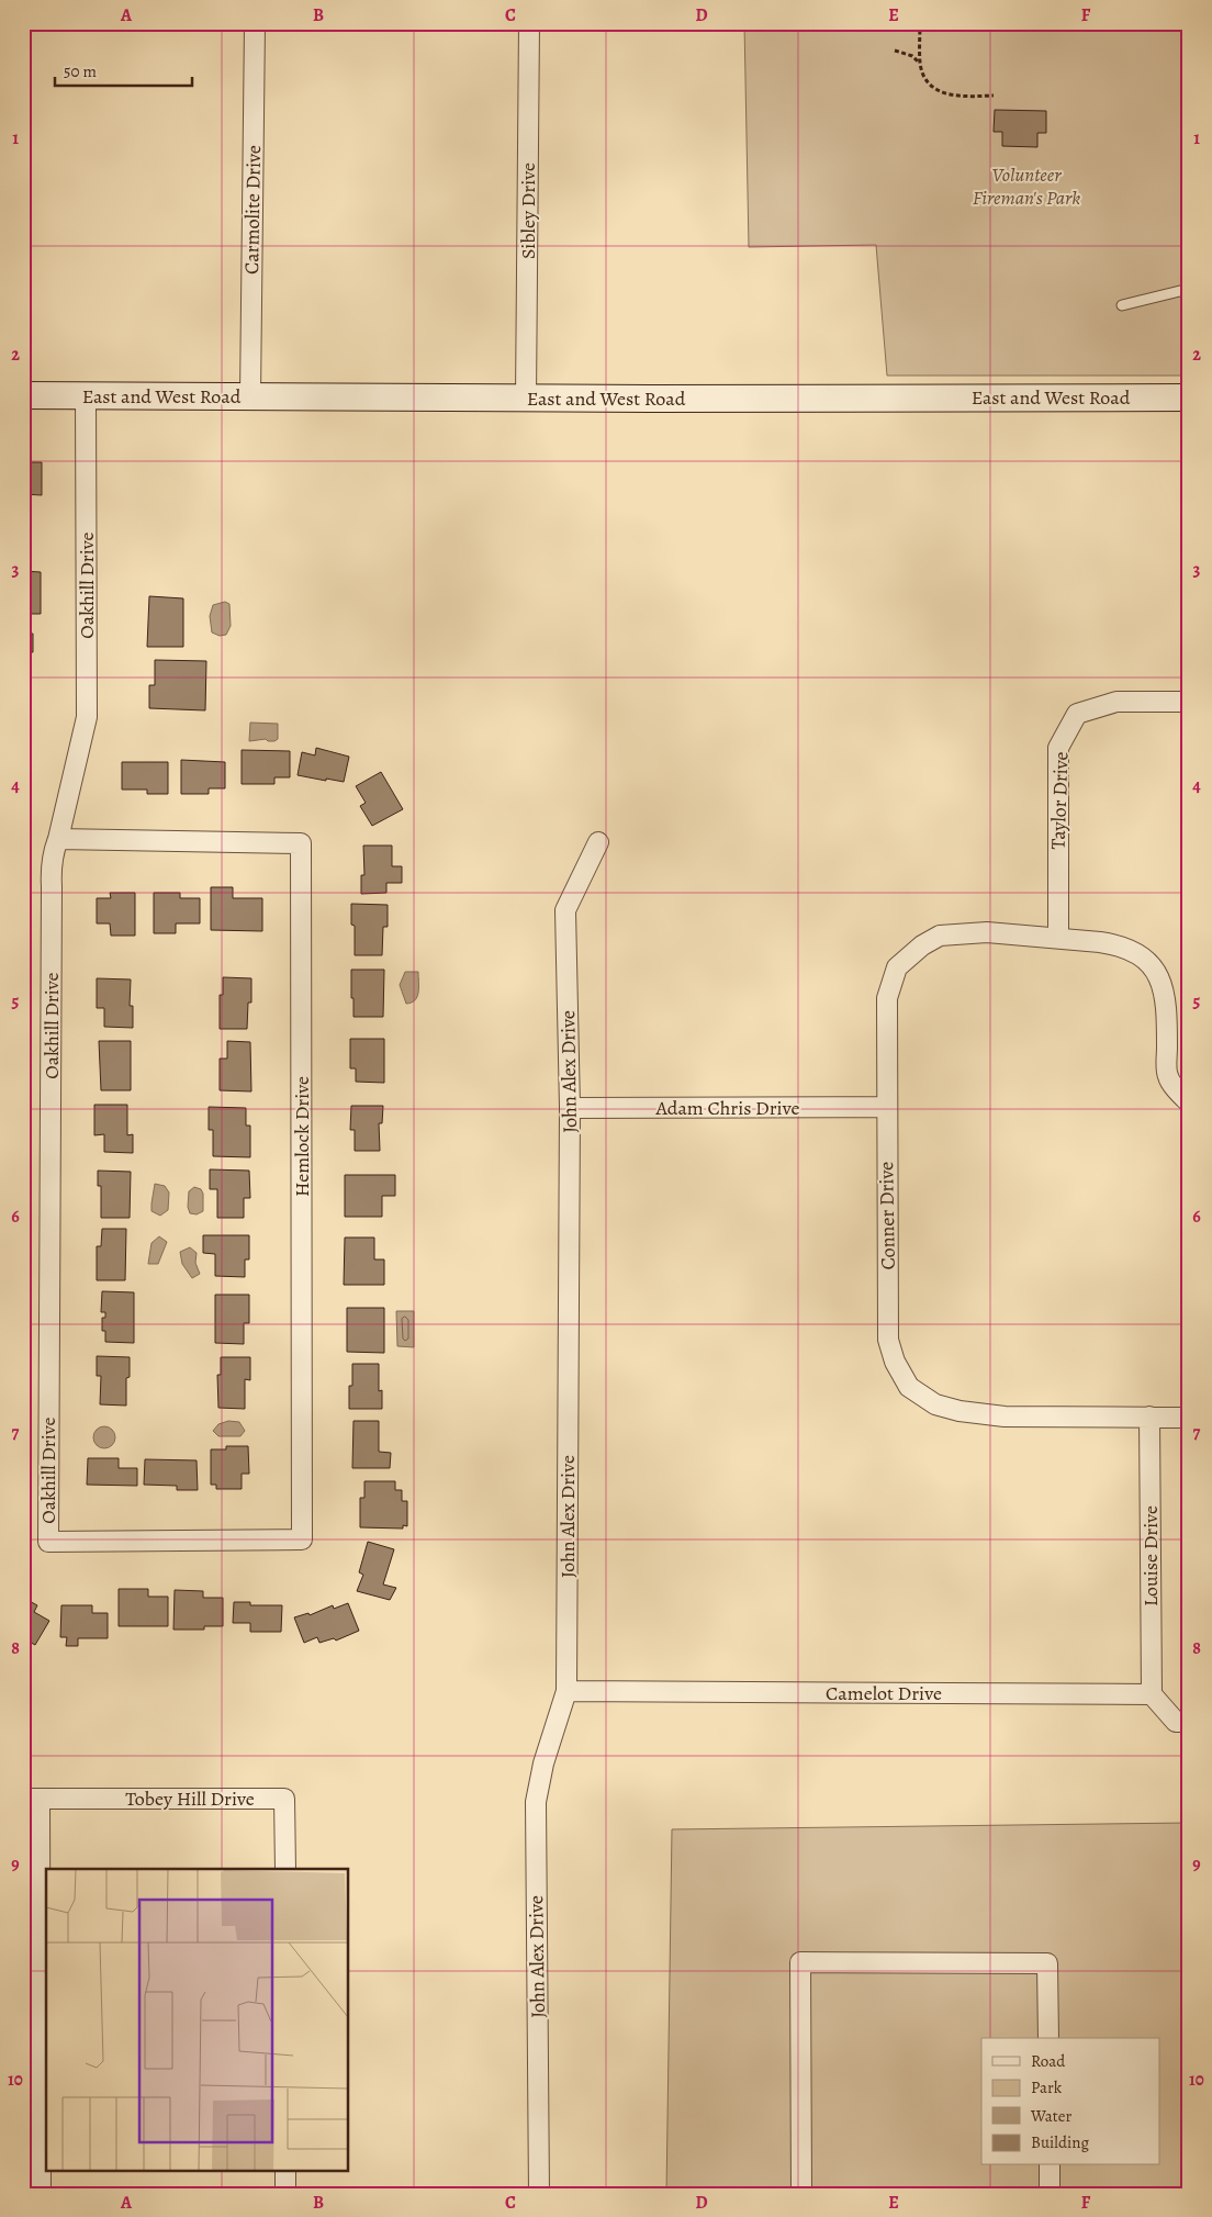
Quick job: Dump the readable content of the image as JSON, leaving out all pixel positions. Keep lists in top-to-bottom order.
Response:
{
  "streets": {
    "street": [
      "Carmolite Drive",
      "Sibley Drive",
      "East and West Road",
      "Oakhill Drive",
      "Taylor Drive",
      "John Alex Drive",
      "Adam Chris Drive",
      "Hemlock Drive",
      "Conner Drive",
      "Louise Drive",
      "Camelot Drive",
      "Tobey Hill Drive"
    ]
  },
  "crossings": [
    ["Carmolite Drive", "East and West Road"],
    ["Sibley Drive", "East and West Road"],
    ["East and West Road", "Oakhill Drive"],
    ["Oakhill Drive", "Hemlock Drive"],
    ["Taylor Drive", "Conner Drive"],
    ["John Alex Drive", "Adam Chris Drive"],
    ["John Alex Drive", "Camelot Drive"],
    ["Adam Chris Drive", "Conner Drive"],
    ["Conner Drive", "Louise Drive"],
    ["Louise Drive", "Camelot Drive"]
  ],
  "parks": ["Volunteer Fireman's Park"],
  "legend": [
    "Road",
    "Park",
    "Water",
    "Building"
  ],
  "scale_bar": "50 m",
  "grid": {
    "columns": [
      "A",
      "B",
      "C",
      "D",
      "E",
      "F"
    ],
    "rows": [
      "1",
      "2",
      "3",
      "4",
      "5",
      "6",
      "7",
      "8",
      "9",
      "10"
    ]
  }
}
